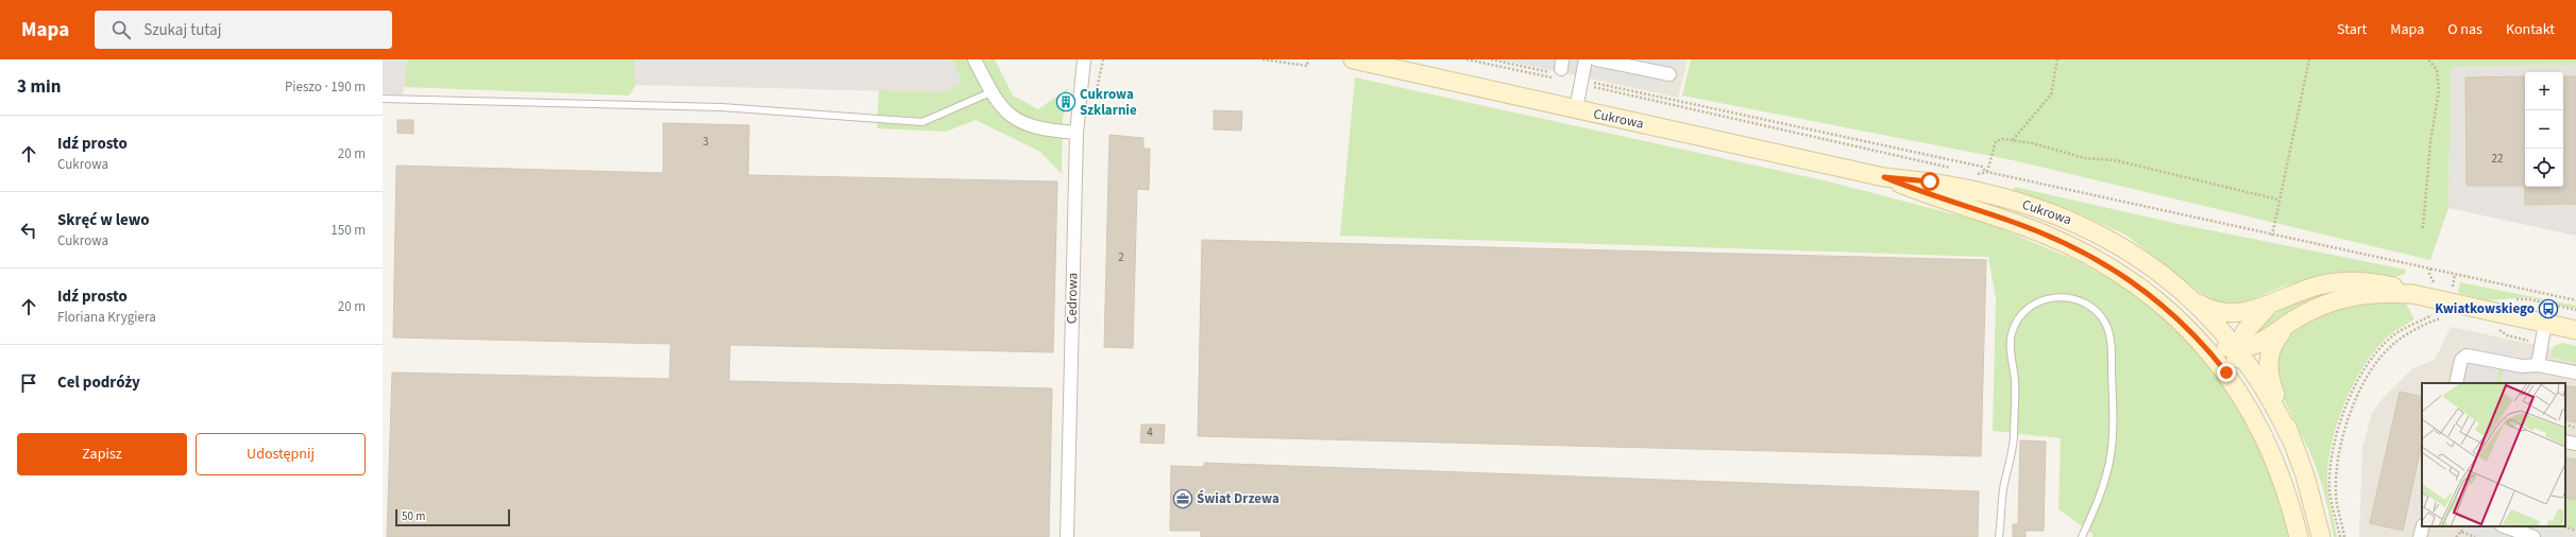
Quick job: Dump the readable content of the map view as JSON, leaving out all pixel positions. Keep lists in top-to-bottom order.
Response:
{
  "streets": {
    "street": ["Cukrowa", "Cedrowa"]
  },
  "places": {
    "building": ["Cukrowa Szklarnie"],
    "bus stop": ["Kwiatkowskiego"],
    "office": ["Świat Drzewa"]
  },
  "house_numbers": [
    "3",
    "22",
    "2",
    "4"
  ],
  "scale_bar": "50 m",
  "page": {
    "header": "Mapa",
    "search": "Szukaj tutaj",
    "nav": [
      "Start",
      "Mapa",
      "O nas",
      "Kontakt"
    ],
    "heading": ["3 min", "Pieszo · 190 m"],
    "map_buttons": ["+", "−"],
    "list": [
      ["Idź prosto", "Cukrowa", "20 m"],
      ["Skręć w lewo", "Cukrowa", "150 m"],
      ["Idź prosto", "Floriana Krygiera", "20 m"],
      "Cel podróży"
    ],
    "buttons": ["Zapisz", "Udostępnij"],
    "scale": "50 m"
  }
}
